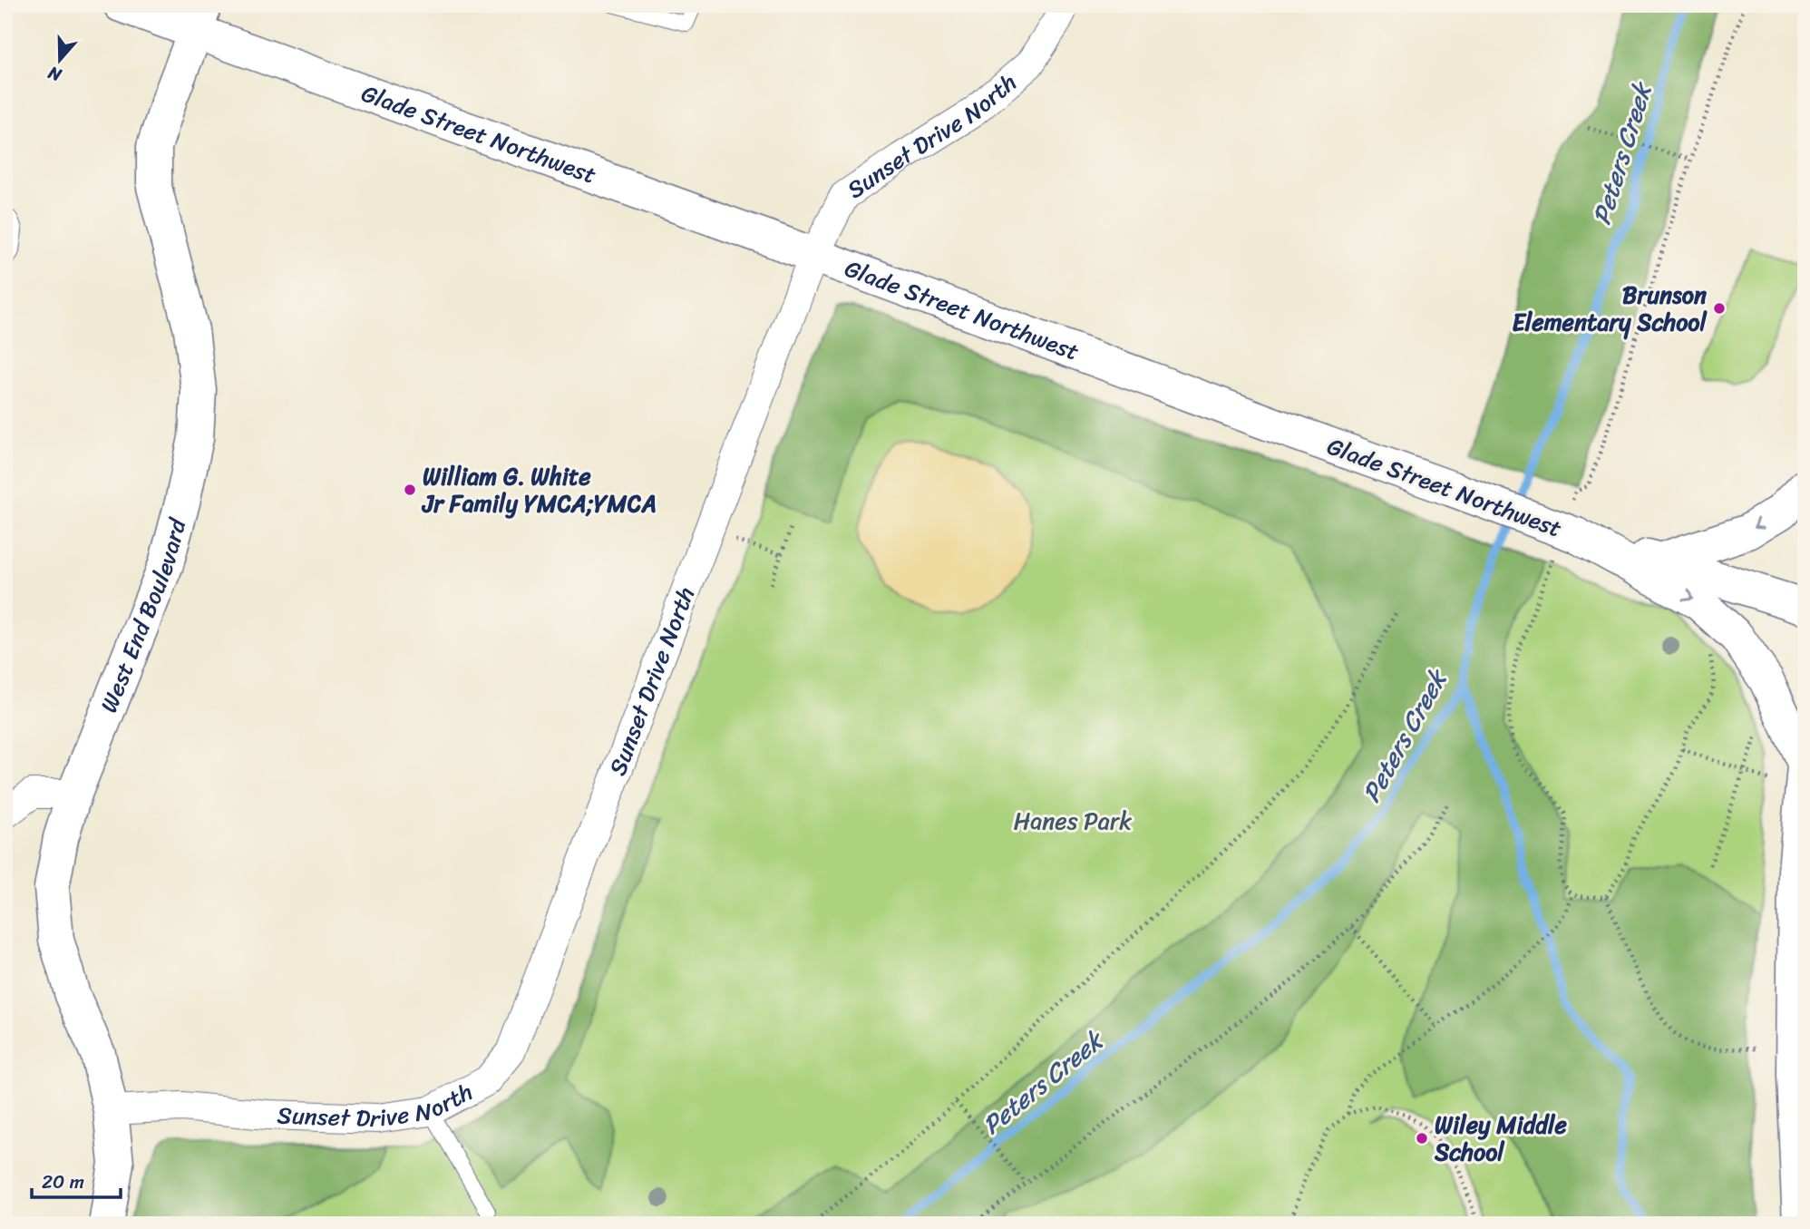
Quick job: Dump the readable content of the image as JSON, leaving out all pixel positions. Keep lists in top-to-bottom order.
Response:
{
  "streets": {
    "street": ["Glade Street Northwest", "Sunset Drive North", "West End Boulevard"]
  },
  "crossings": [
    ["Glade Street Northwest", "Sunset Drive North"],
    ["Glade Street Northwest", "West End Boulevard"],
    ["Sunset Drive North", "West End Boulevard"]
  ],
  "water": ["Peters Creek"],
  "parks": ["Hanes Park"],
  "places": ["Brunson Elementary School", "William G. White Jr Family YMCA;YMCA", "Wiley Middle School"],
  "scale_bar": "20 m",
  "north": "bottom"
}
